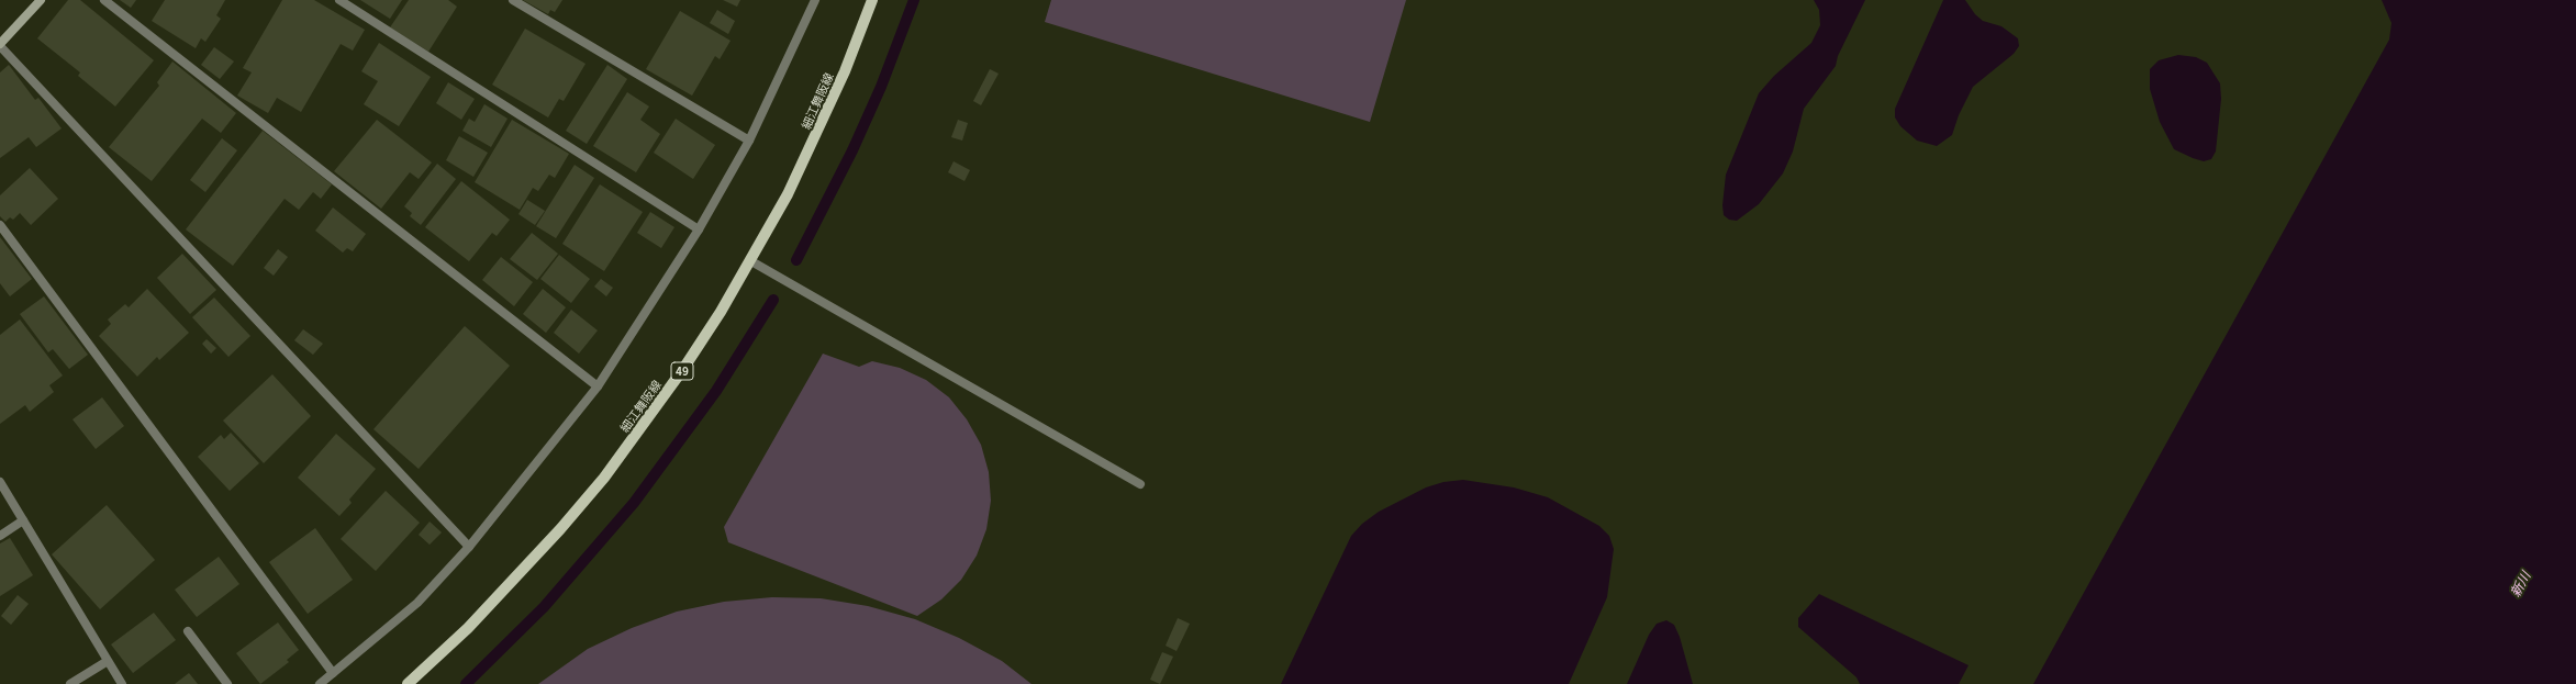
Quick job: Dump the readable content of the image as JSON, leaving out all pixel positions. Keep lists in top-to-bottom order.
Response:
{
  "streets": {
    "main road": ["細江舞阪線", "49"]
  },
  "water": ["新川"]
}
